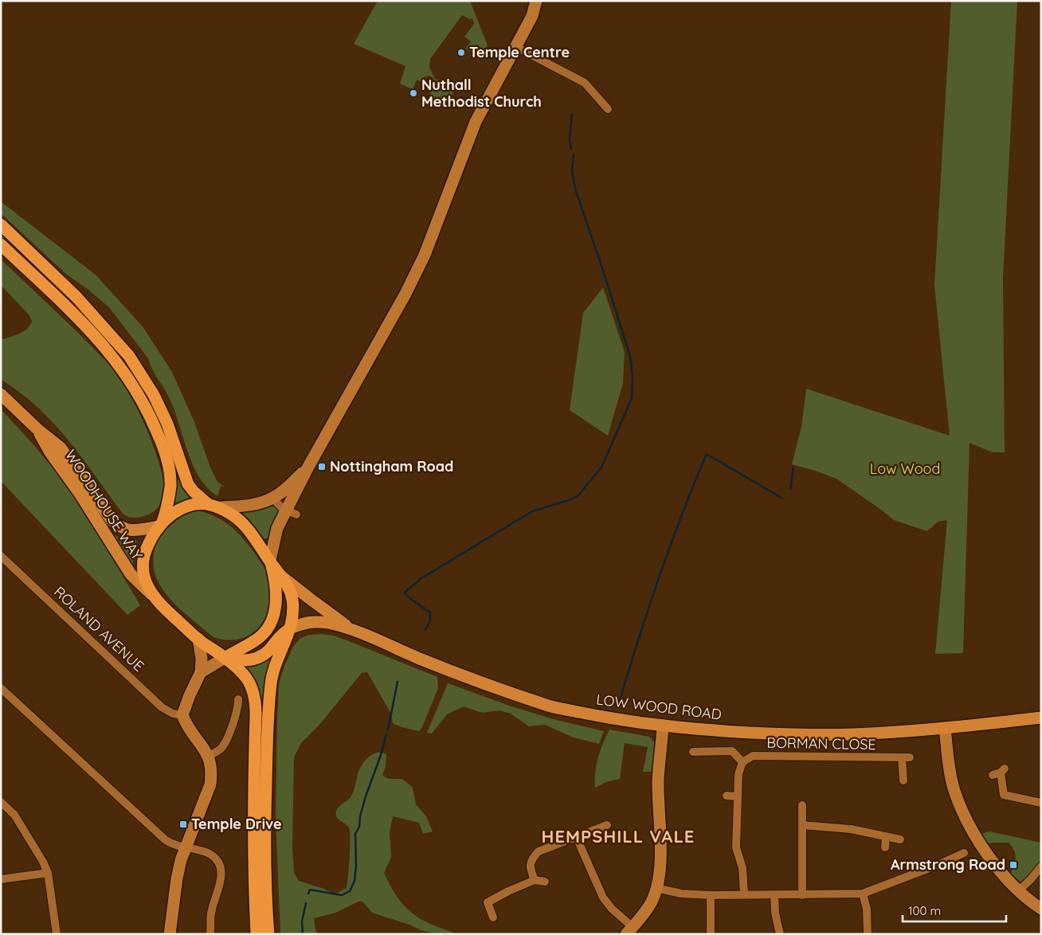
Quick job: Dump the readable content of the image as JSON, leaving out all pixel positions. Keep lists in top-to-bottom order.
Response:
{
  "streets": {
    "main road": ["WOODHOUSE WAY", "LOW WOOD ROAD"],
    "street": ["ROLAND AVENUE", "BORMAN CLOSE"]
  },
  "districts": ["HEMPSHILL VALE"],
  "parks": ["Low Wood"],
  "places": {
    "other": ["Temple Centre", "Nuthall Methodist Church"],
    "transit": ["Nottingham Road", "Temple Drive", "Armstrong Road"]
  },
  "scale_bar": "100 m"
}
